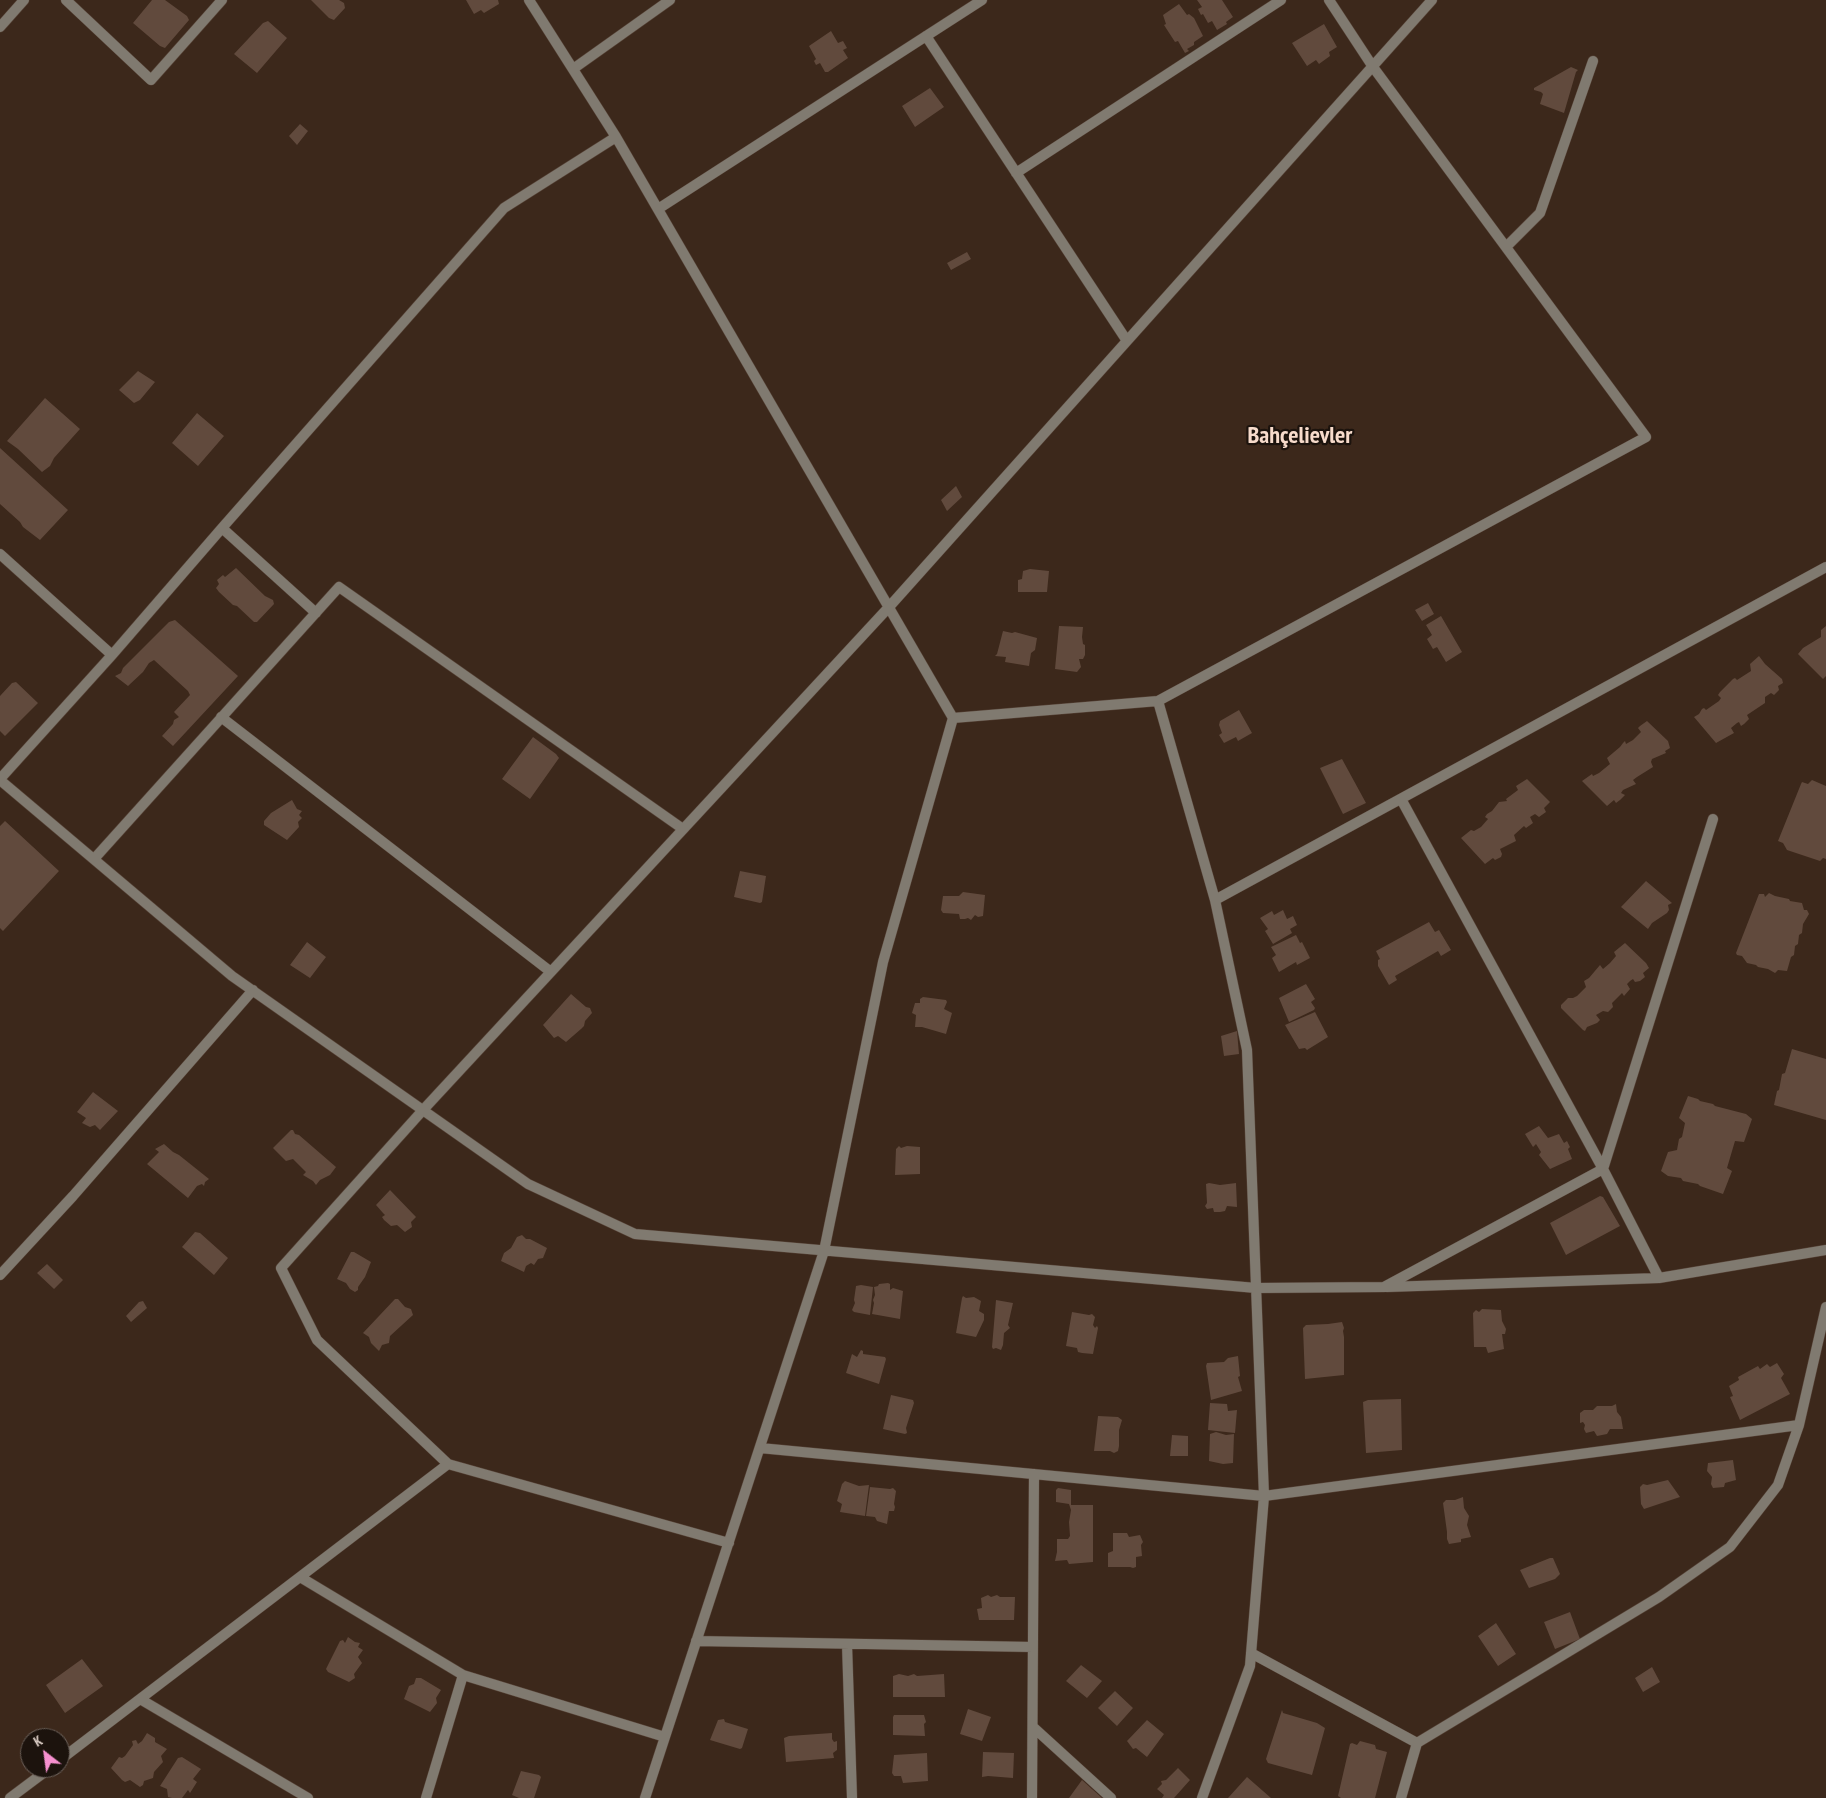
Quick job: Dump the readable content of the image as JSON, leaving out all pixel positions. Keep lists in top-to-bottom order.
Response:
{
  "districts": ["Bahçelievler"],
  "north": "top left"
}
